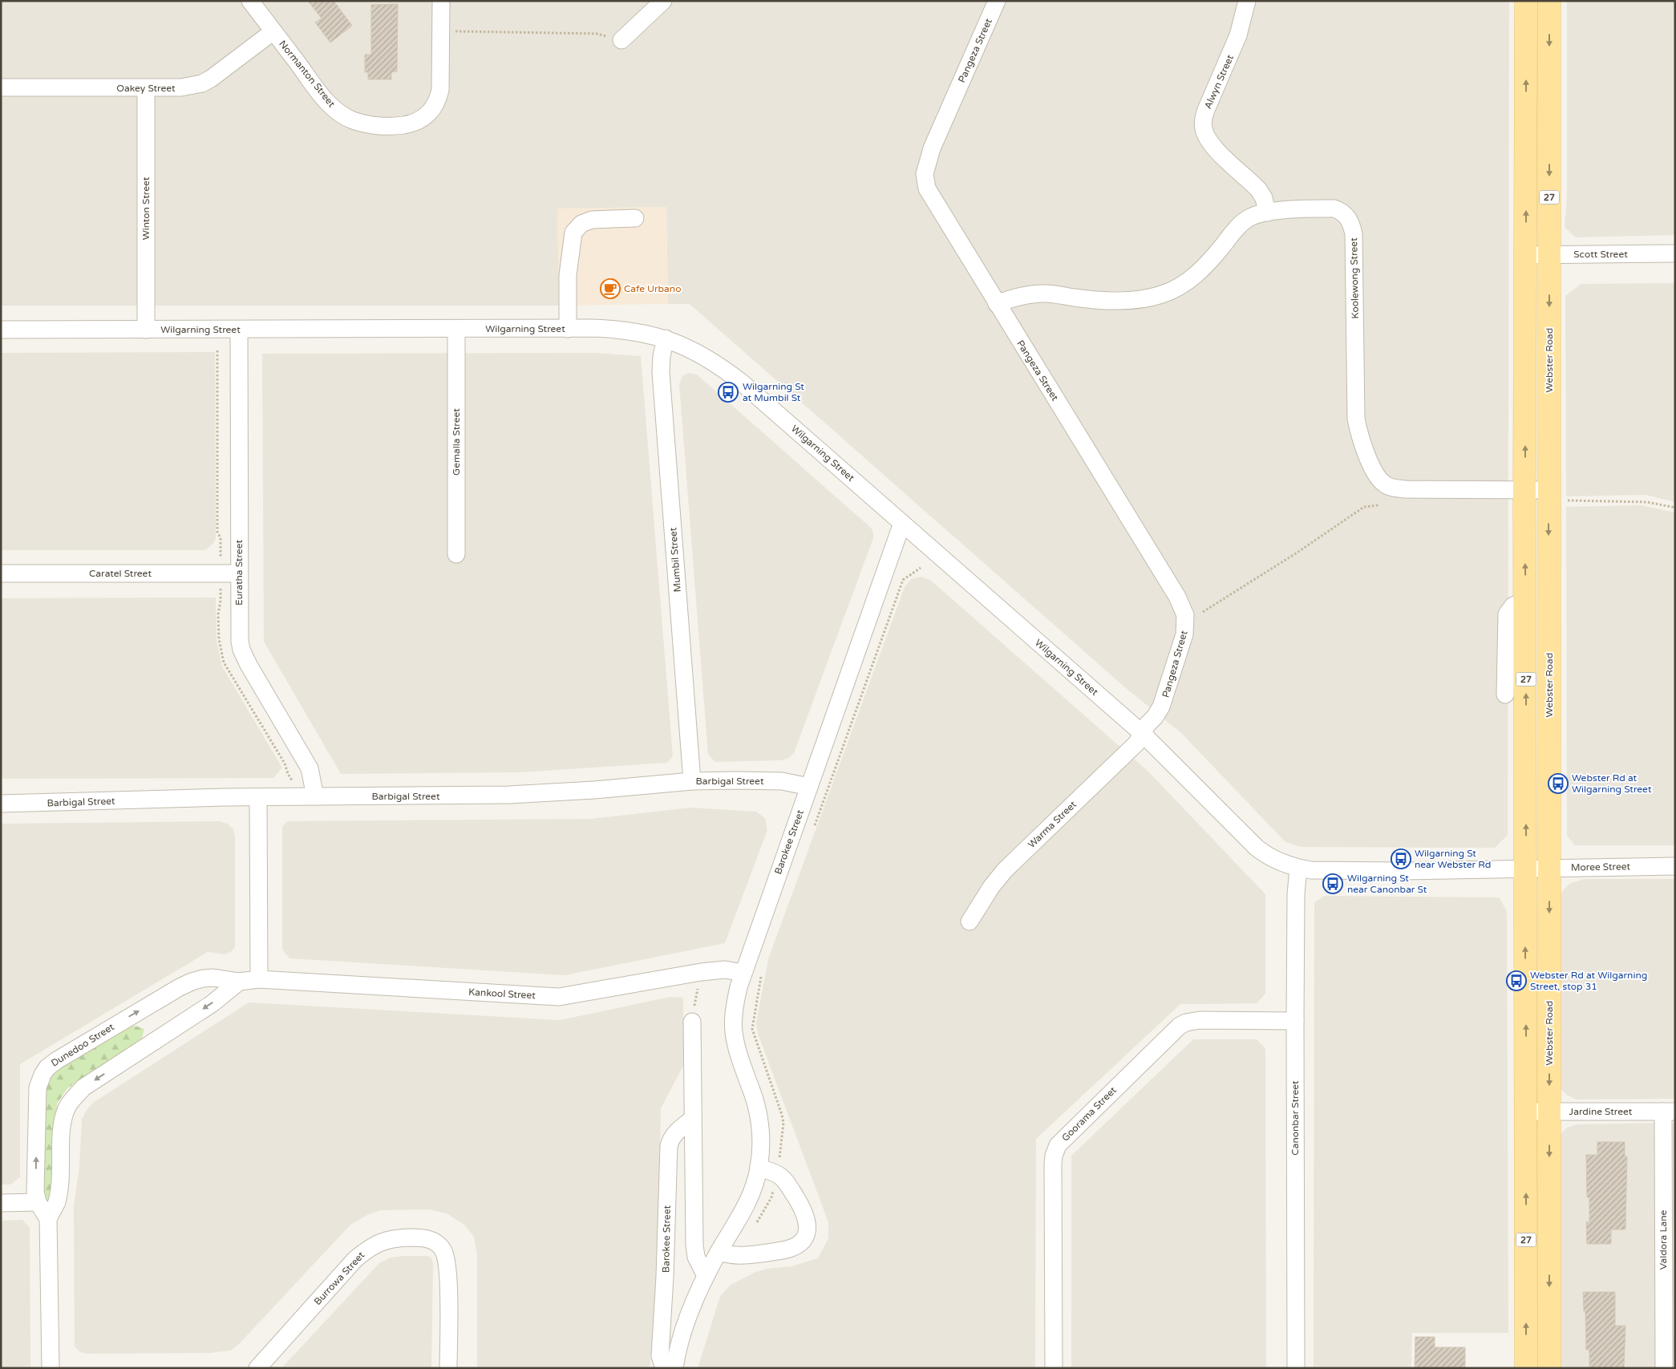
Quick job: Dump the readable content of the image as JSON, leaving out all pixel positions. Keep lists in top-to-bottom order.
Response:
{
  "streets": {
    "main road": ["27", "Webster Road"],
    "street": [
      "Pangeza Street",
      "Normanton Street",
      "Alwyn Street",
      "Oakey Street",
      "Winton Street",
      "Scott Street",
      "Koolewong Street",
      "Wilgarning Street",
      "Gemalla Street",
      "Mumbil Street",
      "Euratha Street",
      "Caratel Street",
      "Barbigal Street",
      "Warma Street",
      "Barokee Street",
      "Moree Street",
      "Kankool Street",
      "Dunedoo Street",
      "Jardine Street",
      "Goorama Street",
      "Canonbar Street",
      "Valdora Lane",
      "Burrowa Street"
    ]
  },
  "crossings": [
    ["Pangeza Street", "Koolewong Street"],
    ["Pangeza Street", "Wilgarning Street"],
    ["Pangeza Street", "Warma Street"],
    ["Normanton Street", "Oakey Street"],
    ["Alwyn Street", "Koolewong Street"],
    ["Oakey Street", "Winton Street"],
    ["27", "Scott Street"],
    ["27", "Koolewong Street"],
    ["27", "Wilgarning Street"],
    ["27", "Moree Street"],
    ["27", "Jardine Street"],
    ["Winton Street", "Wilgarning Street"],
    ["Scott Street", "Webster Road"],
    ["Koolewong Street", "Webster Road"],
    ["Wilgarning Street", "Gemalla Street"],
    ["Wilgarning Street", "Mumbil Street"],
    ["Wilgarning Street", "Euratha Street"],
    ["Wilgarning Street", "Warma Street"],
    ["Wilgarning Street", "Barokee Street"],
    ["Wilgarning Street", "Moree Street"],
    ["Wilgarning Street", "Canonbar Street"],
    ["Webster Road", "Moree Street"],
    ["Webster Road", "Jardine Street"],
    ["Mumbil Street", "Barbigal Street"],
    ["Euratha Street", "Caratel Street"],
    ["Euratha Street", "Barbigal Street"],
    ["Barbigal Street", "Barokee Street"],
    ["Barokee Street", "Kankool Street"],
    ["Kankool Street", "Dunedoo Street"],
    ["Jardine Street", "Valdora Lane"],
    ["Goorama Street", "Canonbar Street"]
  ],
  "places": {
    "cafe": ["Cafe Urbano"],
    "bus stop": [
      "Wilgarning St at Mumbil St",
      "Webster Rd at Wilgarning Street",
      "Wilgarning St near Webster Rd",
      "Wilgarning St near Canonbar St",
      "Webster Rd at Wilgarning Street, stop 31"
    ]
  }
}
